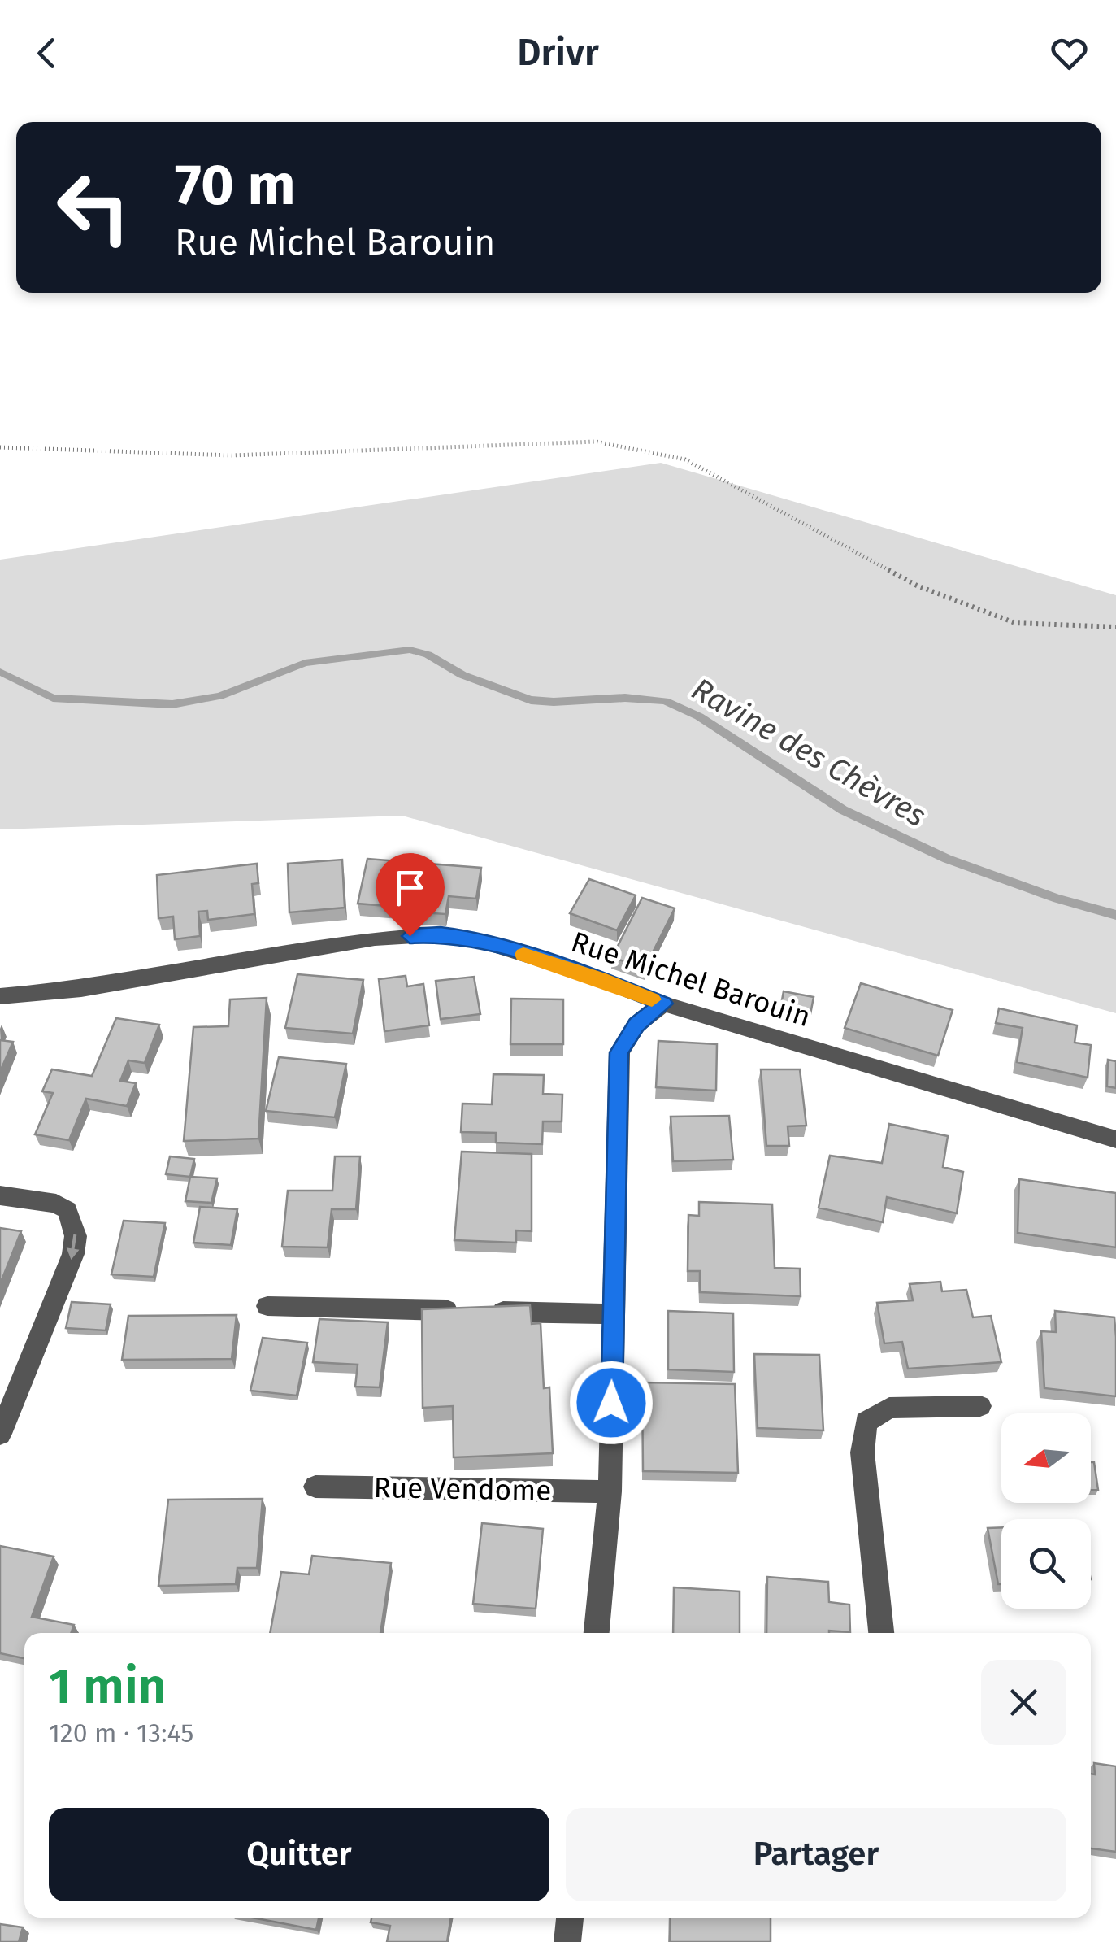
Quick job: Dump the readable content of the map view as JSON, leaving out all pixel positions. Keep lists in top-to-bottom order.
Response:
{
  "streets": {
    "street": ["Rue Michel Barouin", "Rue Vendome"]
  },
  "water": ["Ravine des Chèvres"],
  "north": "left",
  "page": {
    "header": "Drivr",
    "turn": ["70 m", "Rue Michel Barouin"],
    "heading": ["1 min", "120 m · 13:45"],
    "buttons": ["Quitter", "Partager"]
  }
}
